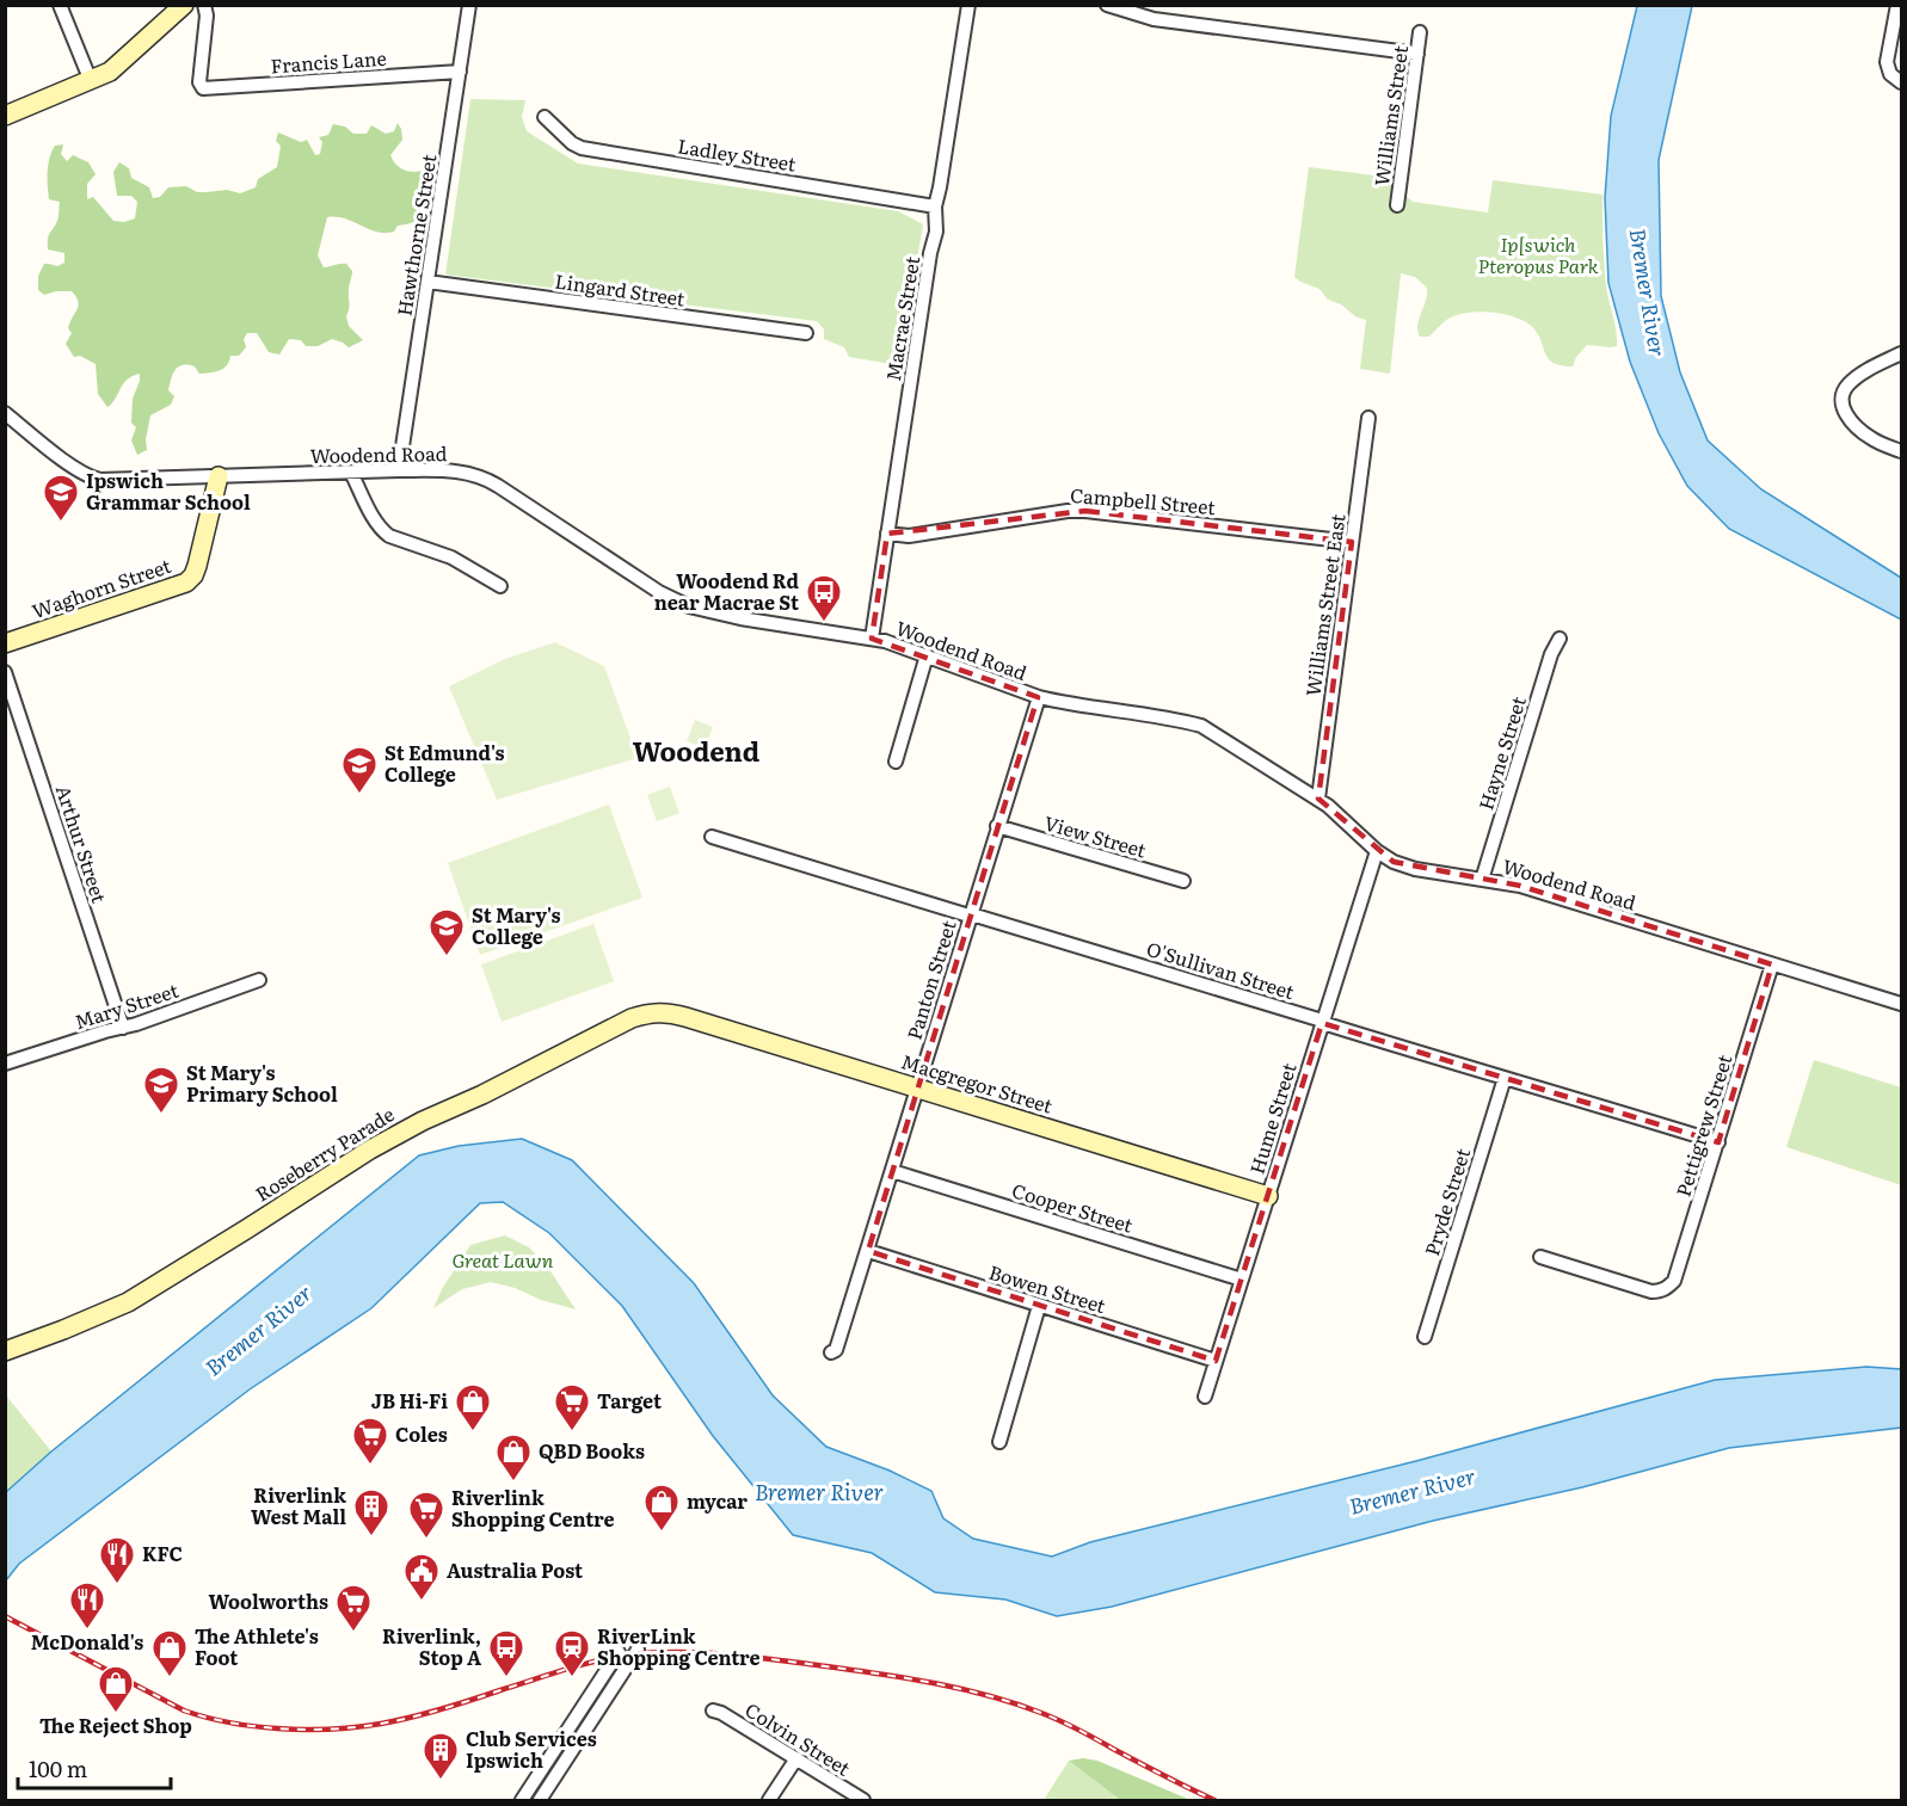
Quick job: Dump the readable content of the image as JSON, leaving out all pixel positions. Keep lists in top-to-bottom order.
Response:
{
  "streets": {
    "street": [
      "Francis Lane",
      "Williams Street",
      "Ladley Street",
      "Hawthorne Street",
      "Lingard Street",
      "Macrae Street",
      "Woodend Road",
      "Campbell Street",
      "Waghorn Street",
      "Williams Street East",
      "Hayne Street",
      "View Street",
      "Arthur Street",
      "O'Sullivan Street",
      "Panton Street",
      "Mary Street",
      "Macgregor Street",
      "Hume Street",
      "Pettigrew Street",
      "Roseberry Parade",
      "Pryde Street",
      "Cooper Street",
      "Bowen Street",
      "Colvin Street"
    ]
  },
  "crossings": [
    ["Francis Lane", "Hawthorne Street"],
    ["Ladley Street", "Macrae Street"],
    ["Hawthorne Street", "Lingard Street"],
    ["Hawthorne Street", "Woodend Road"],
    ["Macrae Street", "Woodend Road"],
    ["Macrae Street", "Campbell Street"],
    ["Woodend Road", "Waghorn Street"],
    ["Woodend Road", "Williams Street East"],
    ["Woodend Road", "Hayne Street"],
    ["Woodend Road", "Panton Street"],
    ["Woodend Road", "Hume Street"],
    ["Woodend Road", "Pettigrew Street"],
    ["Campbell Street", "Williams Street East"],
    ["View Street", "Panton Street"],
    ["Arthur Street", "Mary Street"],
    ["O'Sullivan Street", "Panton Street"],
    ["O'Sullivan Street", "Hume Street"],
    ["O'Sullivan Street", "Pettigrew Street"],
    ["O'Sullivan Street", "Pryde Street"],
    ["Panton Street", "Macgregor Street"],
    ["Panton Street", "Cooper Street"],
    ["Panton Street", "Bowen Street"],
    ["Macgregor Street", "Hume Street"],
    ["Macgregor Street", "Roseberry Parade"],
    ["Hume Street", "Cooper Street"],
    ["Hume Street", "Bowen Street"]
  ],
  "districts": ["Woodend"],
  "water": ["Bremer River"],
  "parks": ["Ip[swich Pteropus Park", "Great Lawn"],
  "places": {
    "school or university": [
      "Ipswich Grammar School",
      "St Edmund's College",
      "St Mary's College",
      "St Mary's Primary School"
    ],
    "bus stop": ["Woodend Rd near Macrae St", "Riverlink, Stop A"],
    "shop": [
      "JB Hi-Fi",
      "QBD Books",
      "mycar",
      "The Athlete's Foot",
      "The Reject Shop"
    ],
    "supermarket": [
      "Target",
      "Coles",
      "Riverlink Shopping Centre",
      "Woolworths"
    ],
    "building": ["Riverlink West Mall", "Club Services Ipswich"],
    "restaurant": ["KFC", "McDonald's"],
    "public building": ["Australia Post"],
    "station": ["RiverLink Shopping Centre"]
  },
  "scale_bar": "100 m"
}
